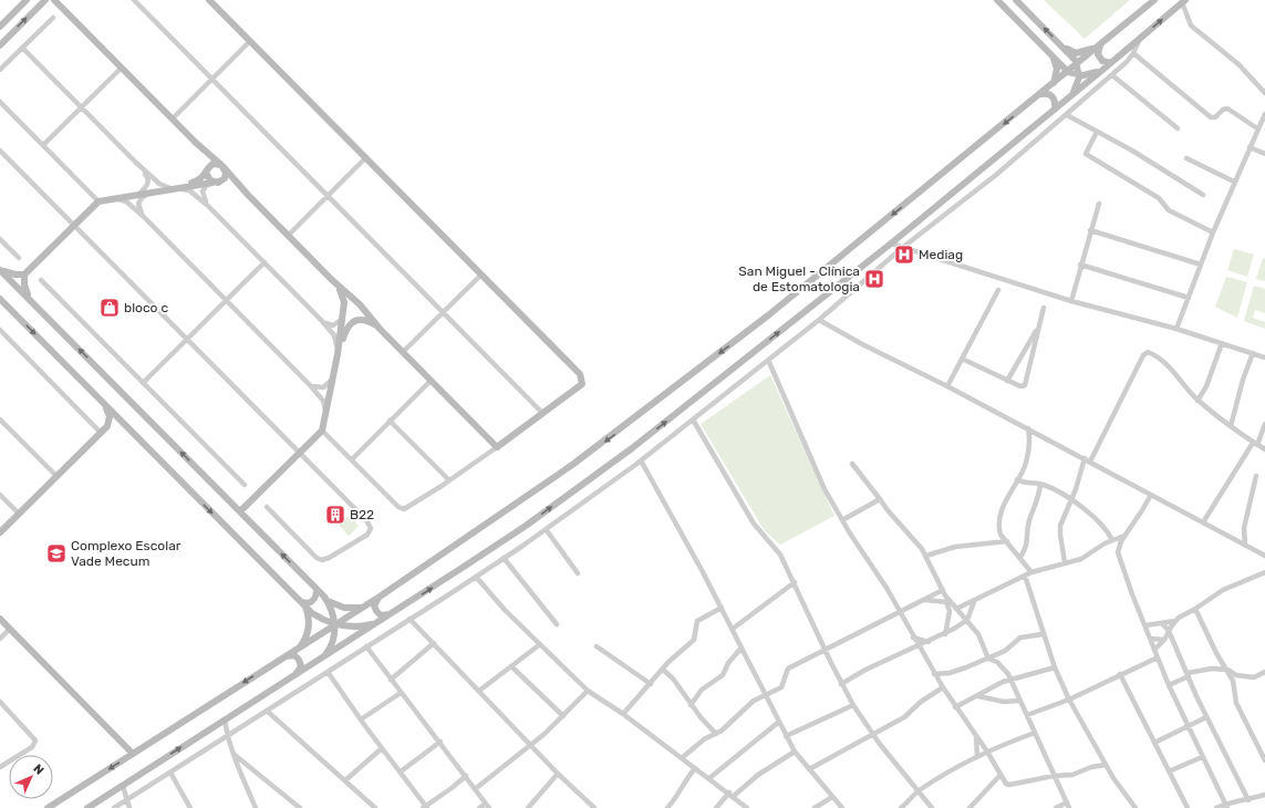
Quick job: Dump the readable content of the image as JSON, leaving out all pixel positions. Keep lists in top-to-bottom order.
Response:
{
  "places": {
    "hospital": ["Mediag", "San Miguel - Clínica de Estomatologia"],
    "shop": ["bloco c"],
    "building": ["B22"],
    "school or university": ["Complexo Escolar Vade Mecum"]
  },
  "north": "top right"
}
